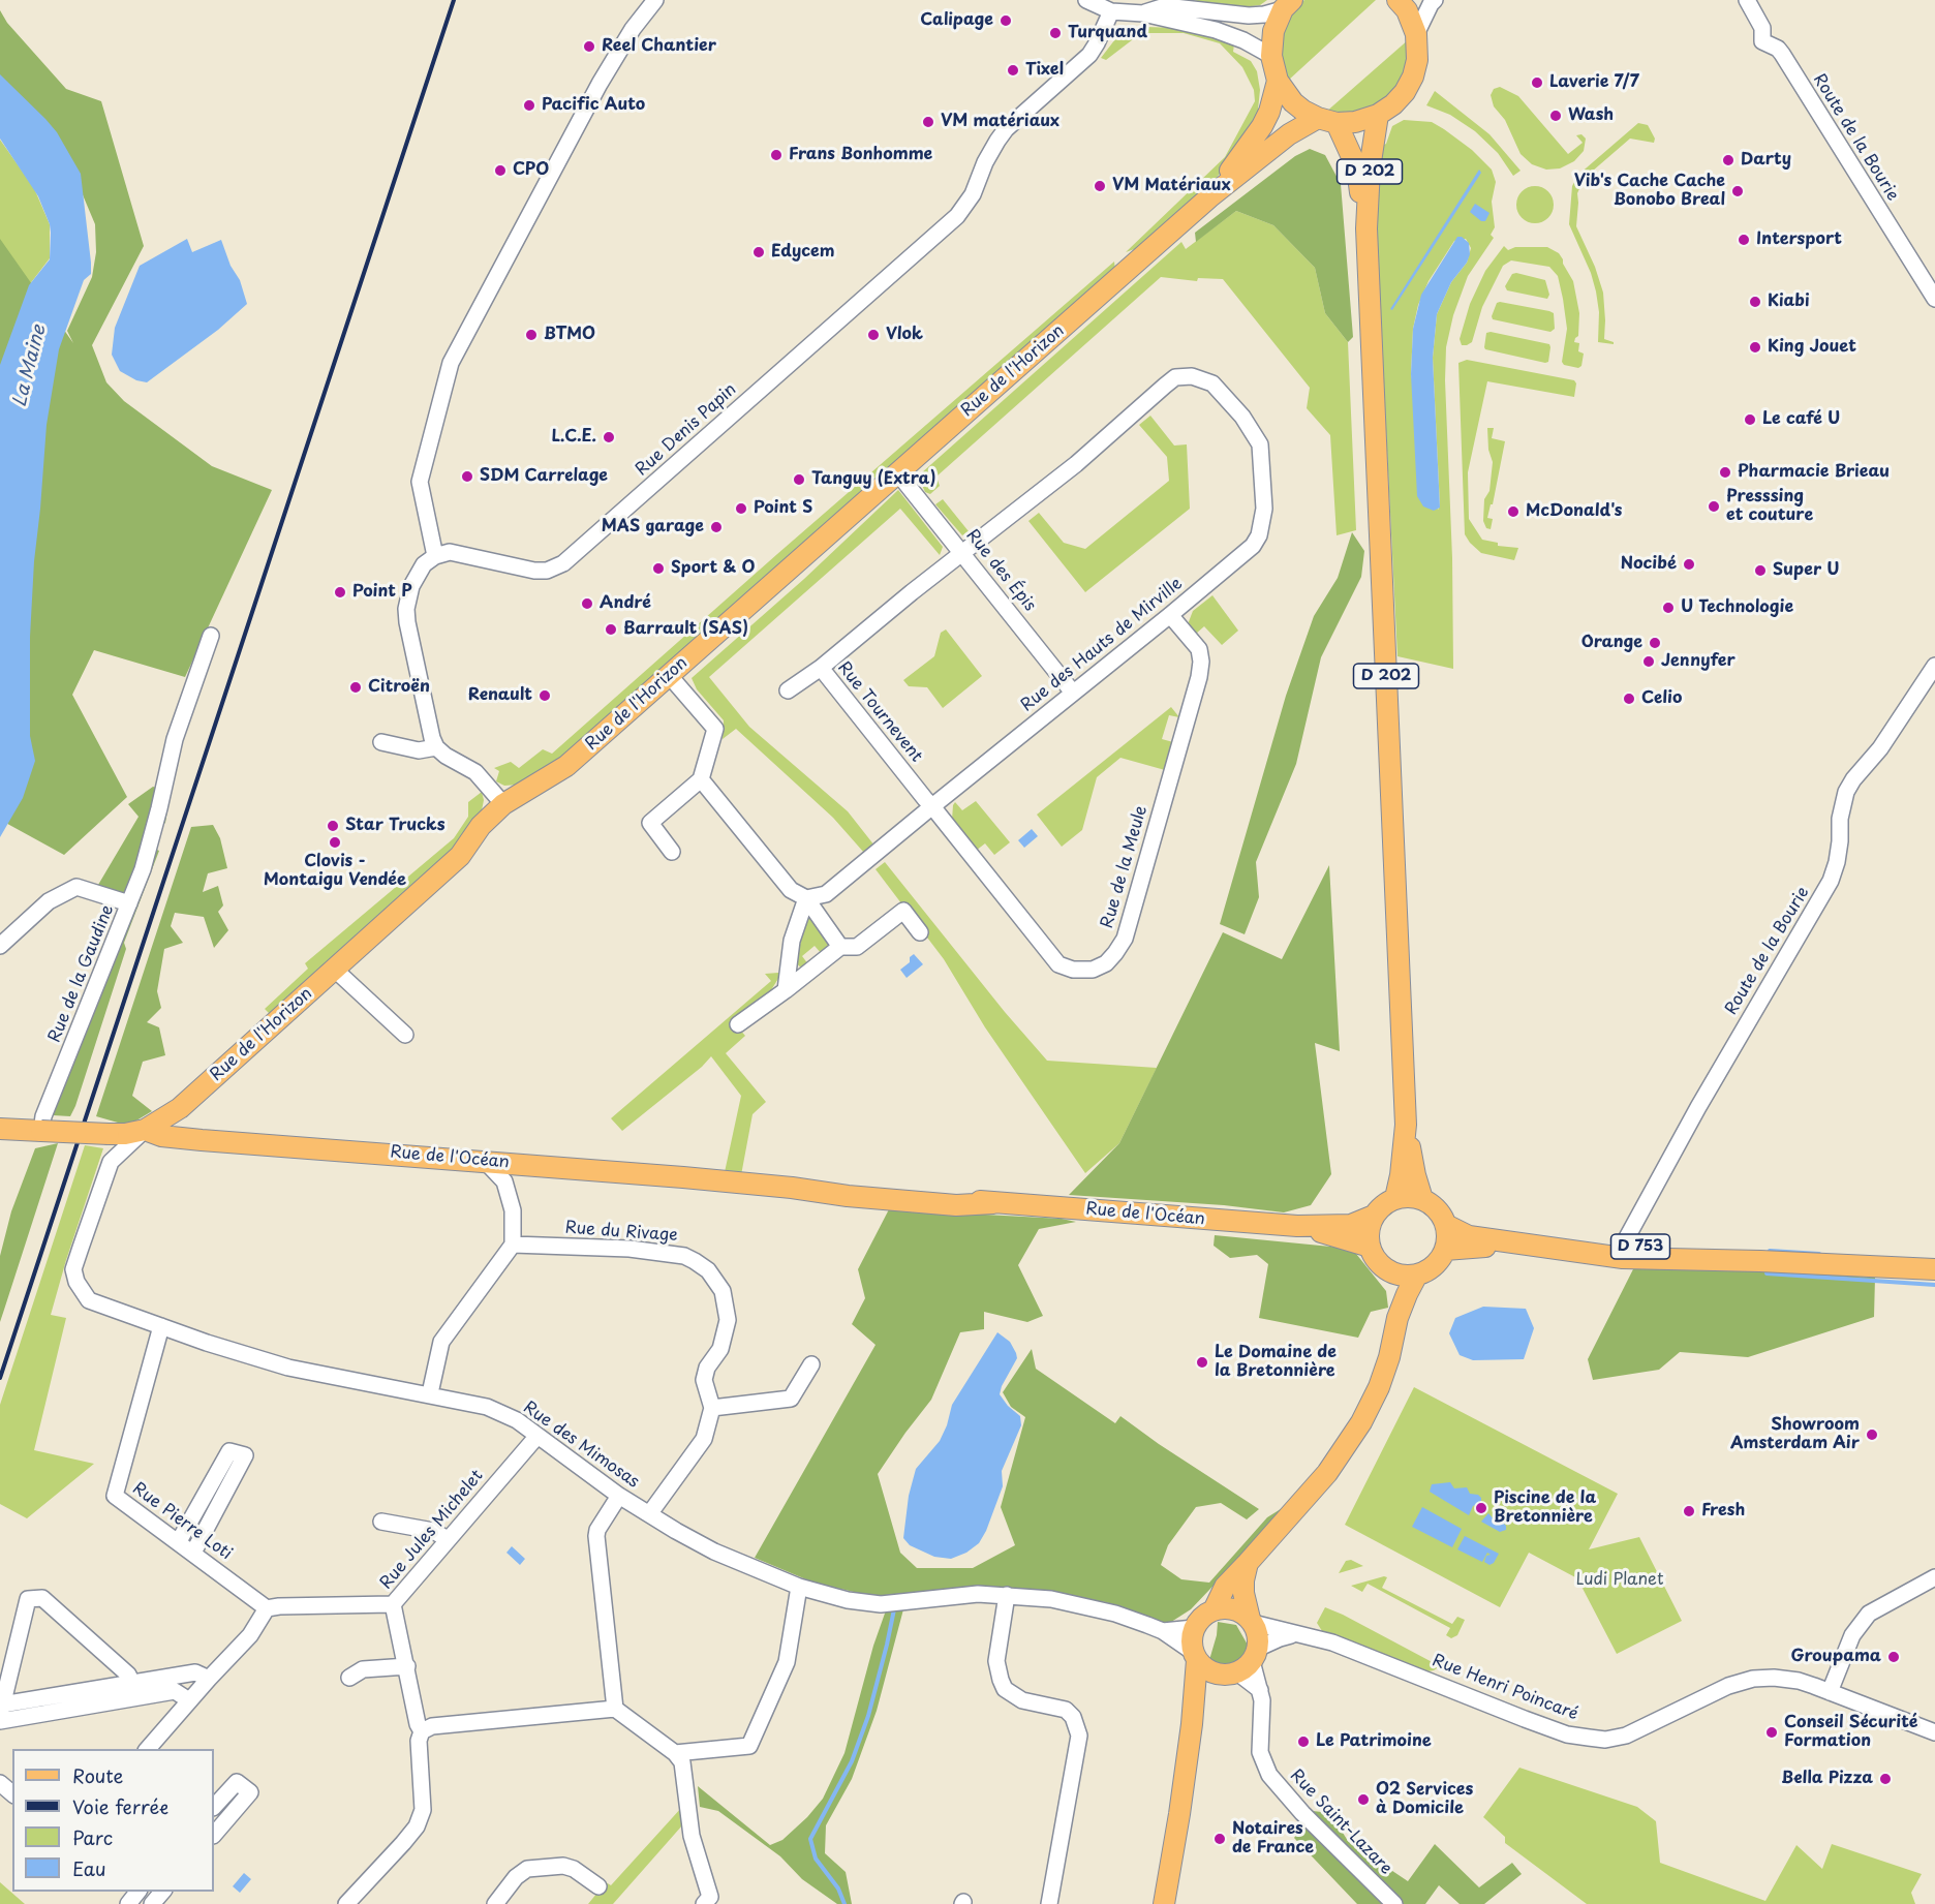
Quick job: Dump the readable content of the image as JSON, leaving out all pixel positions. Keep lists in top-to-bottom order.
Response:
{
  "streets": {
    "main road": [
      "D 202",
      "Rue de l'Horizon",
      "Rue de l'Océan",
      "D 753"
    ],
    "street": [
      "Route de la Bourie",
      "Rue Denis Papin",
      "Rue des Épis",
      "Rue des Hauts de Mirville",
      "Rue Tournevent",
      "Rue de la Meule",
      "Rue de la Gaudine",
      "Rue du Rivage",
      "Rue des Mimosas",
      "Rue Pierre Loti",
      "Rue Jules Michelet",
      "Rue Henri Poincaré",
      "Rue Saint-Lazare"
    ]
  },
  "crossings": [
    ["Route de la Bourie", "D 753"],
    ["D 202", "Rue de l'Océan"],
    ["D 202", "D 753"],
    ["Rue de l'Horizon", "Rue des Épis"],
    ["Rue de l'Horizon", "Rue de l'Océan"],
    ["Rue de l'Horizon", "Rue des Mimosas"],
    ["Rue des Épis", "Rue des Hauts de Mirville"],
    ["Rue des Épis", "Rue Tournevent"],
    ["Rue des Hauts de Mirville", "Rue Tournevent"],
    ["Rue des Hauts de Mirville", "Rue de la Meule"],
    ["Rue Tournevent", "Rue de la Meule"],
    ["Rue de la Gaudine", "Rue de l'Océan"],
    ["Rue de l'Océan", "D 753"],
    ["Rue de l'Océan", "Rue des Mimosas"],
    ["Rue du Rivage", "Rue des Mimosas"],
    ["Rue des Mimosas", "Rue Pierre Loti"],
    ["Rue des Mimosas", "Rue Jules Michelet"],
    ["Rue des Mimosas", "Rue Henri Poincaré"],
    ["Rue des Mimosas", "Rue Saint-Lazare"],
    ["Rue Henri Poincaré", "Rue Saint-Lazare"]
  ],
  "water": ["La Maine"],
  "parks": ["Ludi Planet"],
  "places": [
    "Calipage",
    "Turquand",
    "Reel Chantier",
    "Tixel",
    "Laverie 7/7",
    "Pacific Auto",
    "Wash",
    "VM matériaux",
    "Frans Bonhomme",
    "Darty",
    "CPO",
    "VM Matériaux",
    "Vib's Cache Cache Bonobo Breal",
    "Intersport",
    "Edycem",
    "Kiabi",
    "BTMO",
    "Vlok",
    "King Jouet",
    "Le café U",
    "L.C.E.",
    "Pharmacie Brieau",
    "SDM Carrelage",
    "Tanguy (Extra)",
    "Presssing et couture",
    "Point S",
    "McDonald's",
    "MAS garage",
    "Nocibé",
    "Sport & O",
    "Super U",
    "Point P",
    "André",
    "U Technologie",
    "Barrault (SAS)",
    "Orange",
    "Jennyfer",
    "Citroën",
    "Renault",
    "Celio",
    "Star Trucks",
    "Clovis - Montaigu Vendée",
    "Le Domaine de la Bretonnière",
    "Showroom Amsterdam Air",
    "Piscine de la Bretonnière",
    "Fresh",
    "Groupama",
    "Conseil Sécurité Formation",
    "Le Patrimoine",
    "Bella Pizza",
    "O2 Services à Domicile",
    "Notaires de France"
  ],
  "legend": [
    "Route",
    "Voie ferrée",
    "Parc",
    "Eau"
  ]
}
